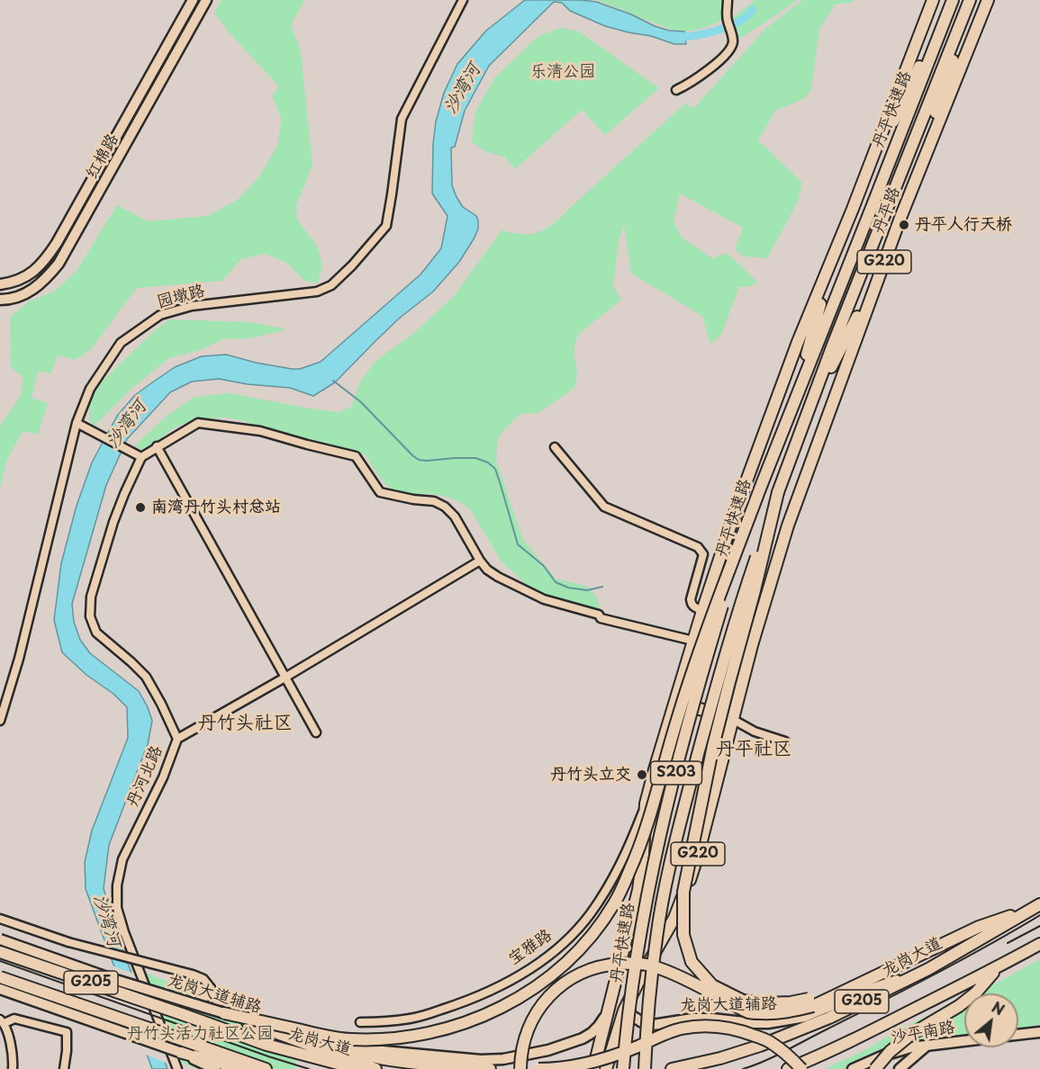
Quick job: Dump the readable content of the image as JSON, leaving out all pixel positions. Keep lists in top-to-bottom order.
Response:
{
  "streets": {
    "highway": [
      "丹平快速路",
      "丹平路",
      "G220",
      "S203",
      "龙岗大道",
      "G205"
    ],
    "main road": ["红棉路", "龙岗大道辅路", "沙平南路"],
    "street": ["园墩路", "丹河北路", "宝雅路"]
  },
  "crossings": [
    ["丹平路", "G220"],
    ["G220", "宝雅路"],
    ["G220", "龙岗大道辅路"],
    ["龙岗大道", "G205"],
    ["龙岗大道", "龙岗大道辅路"]
  ],
  "districts": ["丹竹头社区", "丹平社区"],
  "water": ["沙湾河"],
  "parks": ["乐清公园", "丹竹头活力社区公园"],
  "places": ["丹平人行天桥", "南湾丹竹头村总站", "丹竹头立交"],
  "north": "top right"
}
